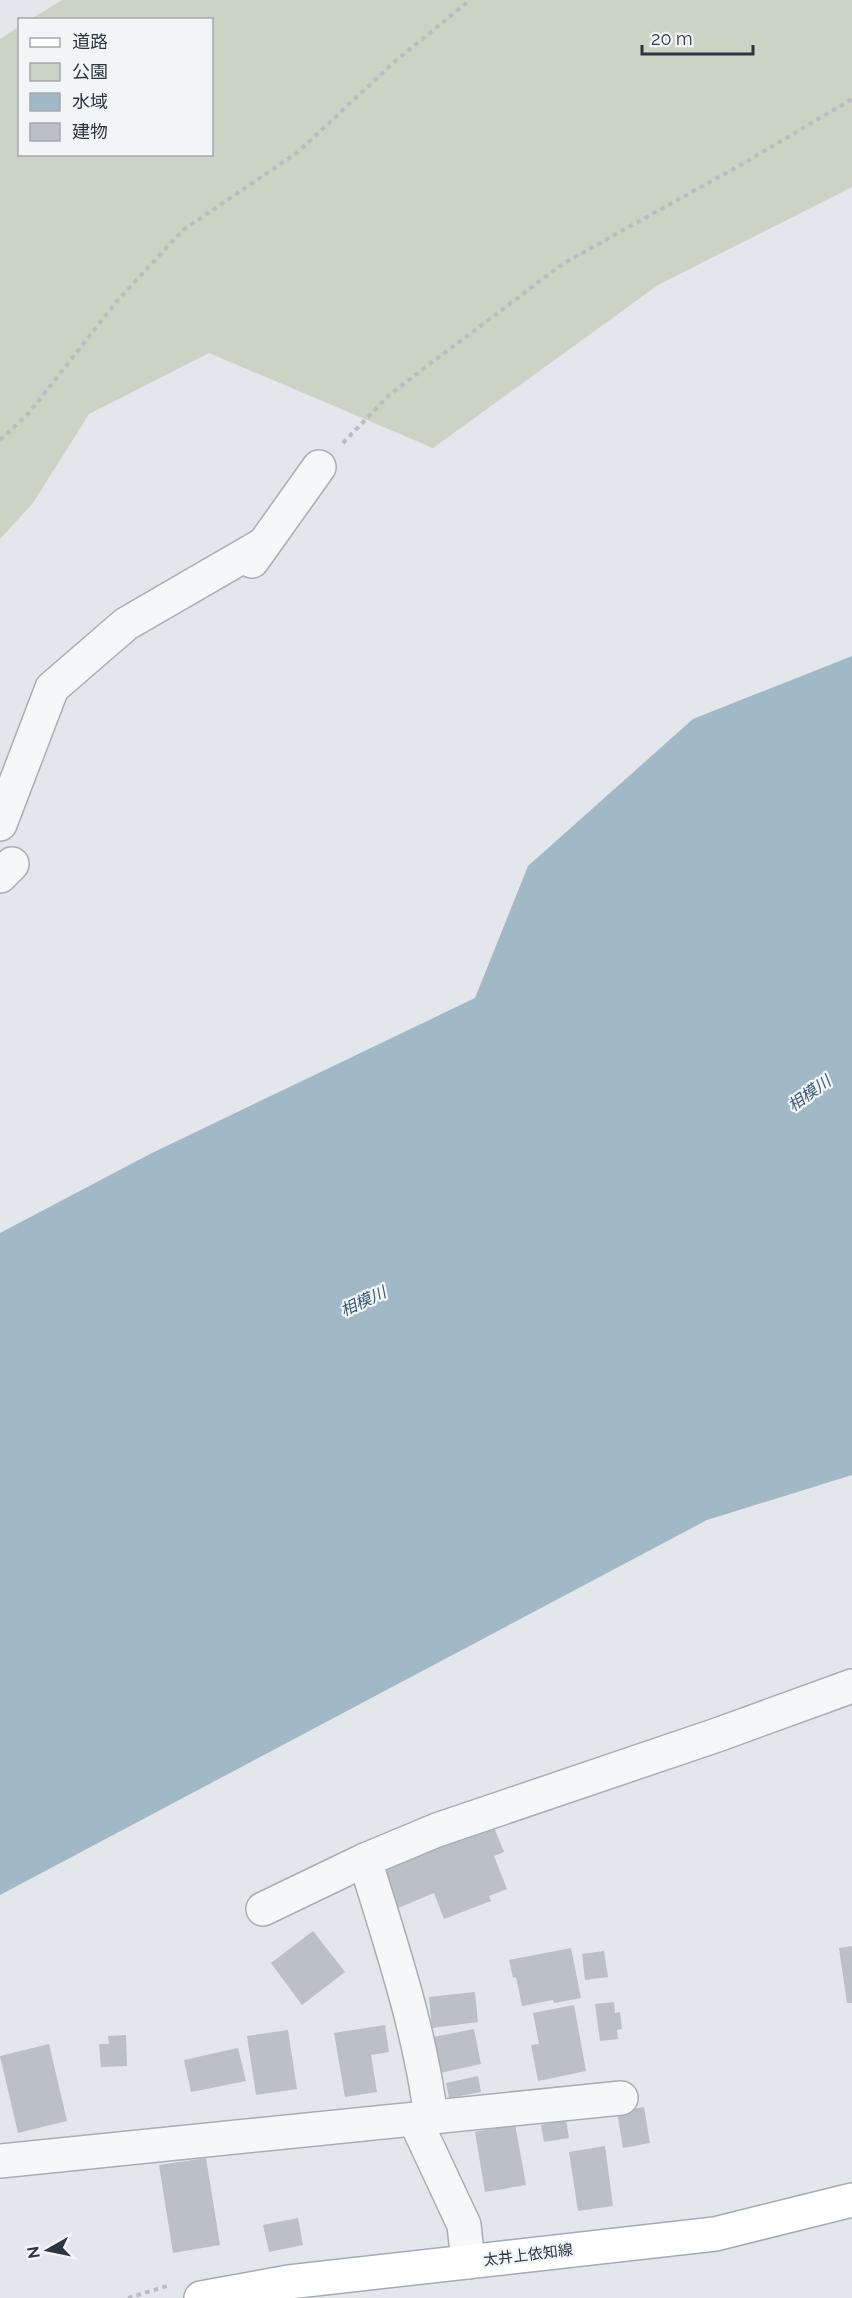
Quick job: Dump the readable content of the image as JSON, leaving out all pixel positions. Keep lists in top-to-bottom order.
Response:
{
  "streets": {
    "main road": ["太井上依知線"]
  },
  "water": ["相模川"],
  "legend": [
    "道路",
    "公園",
    "水域",
    "建物"
  ],
  "scale_bar": "20 m",
  "north": "left"
}
